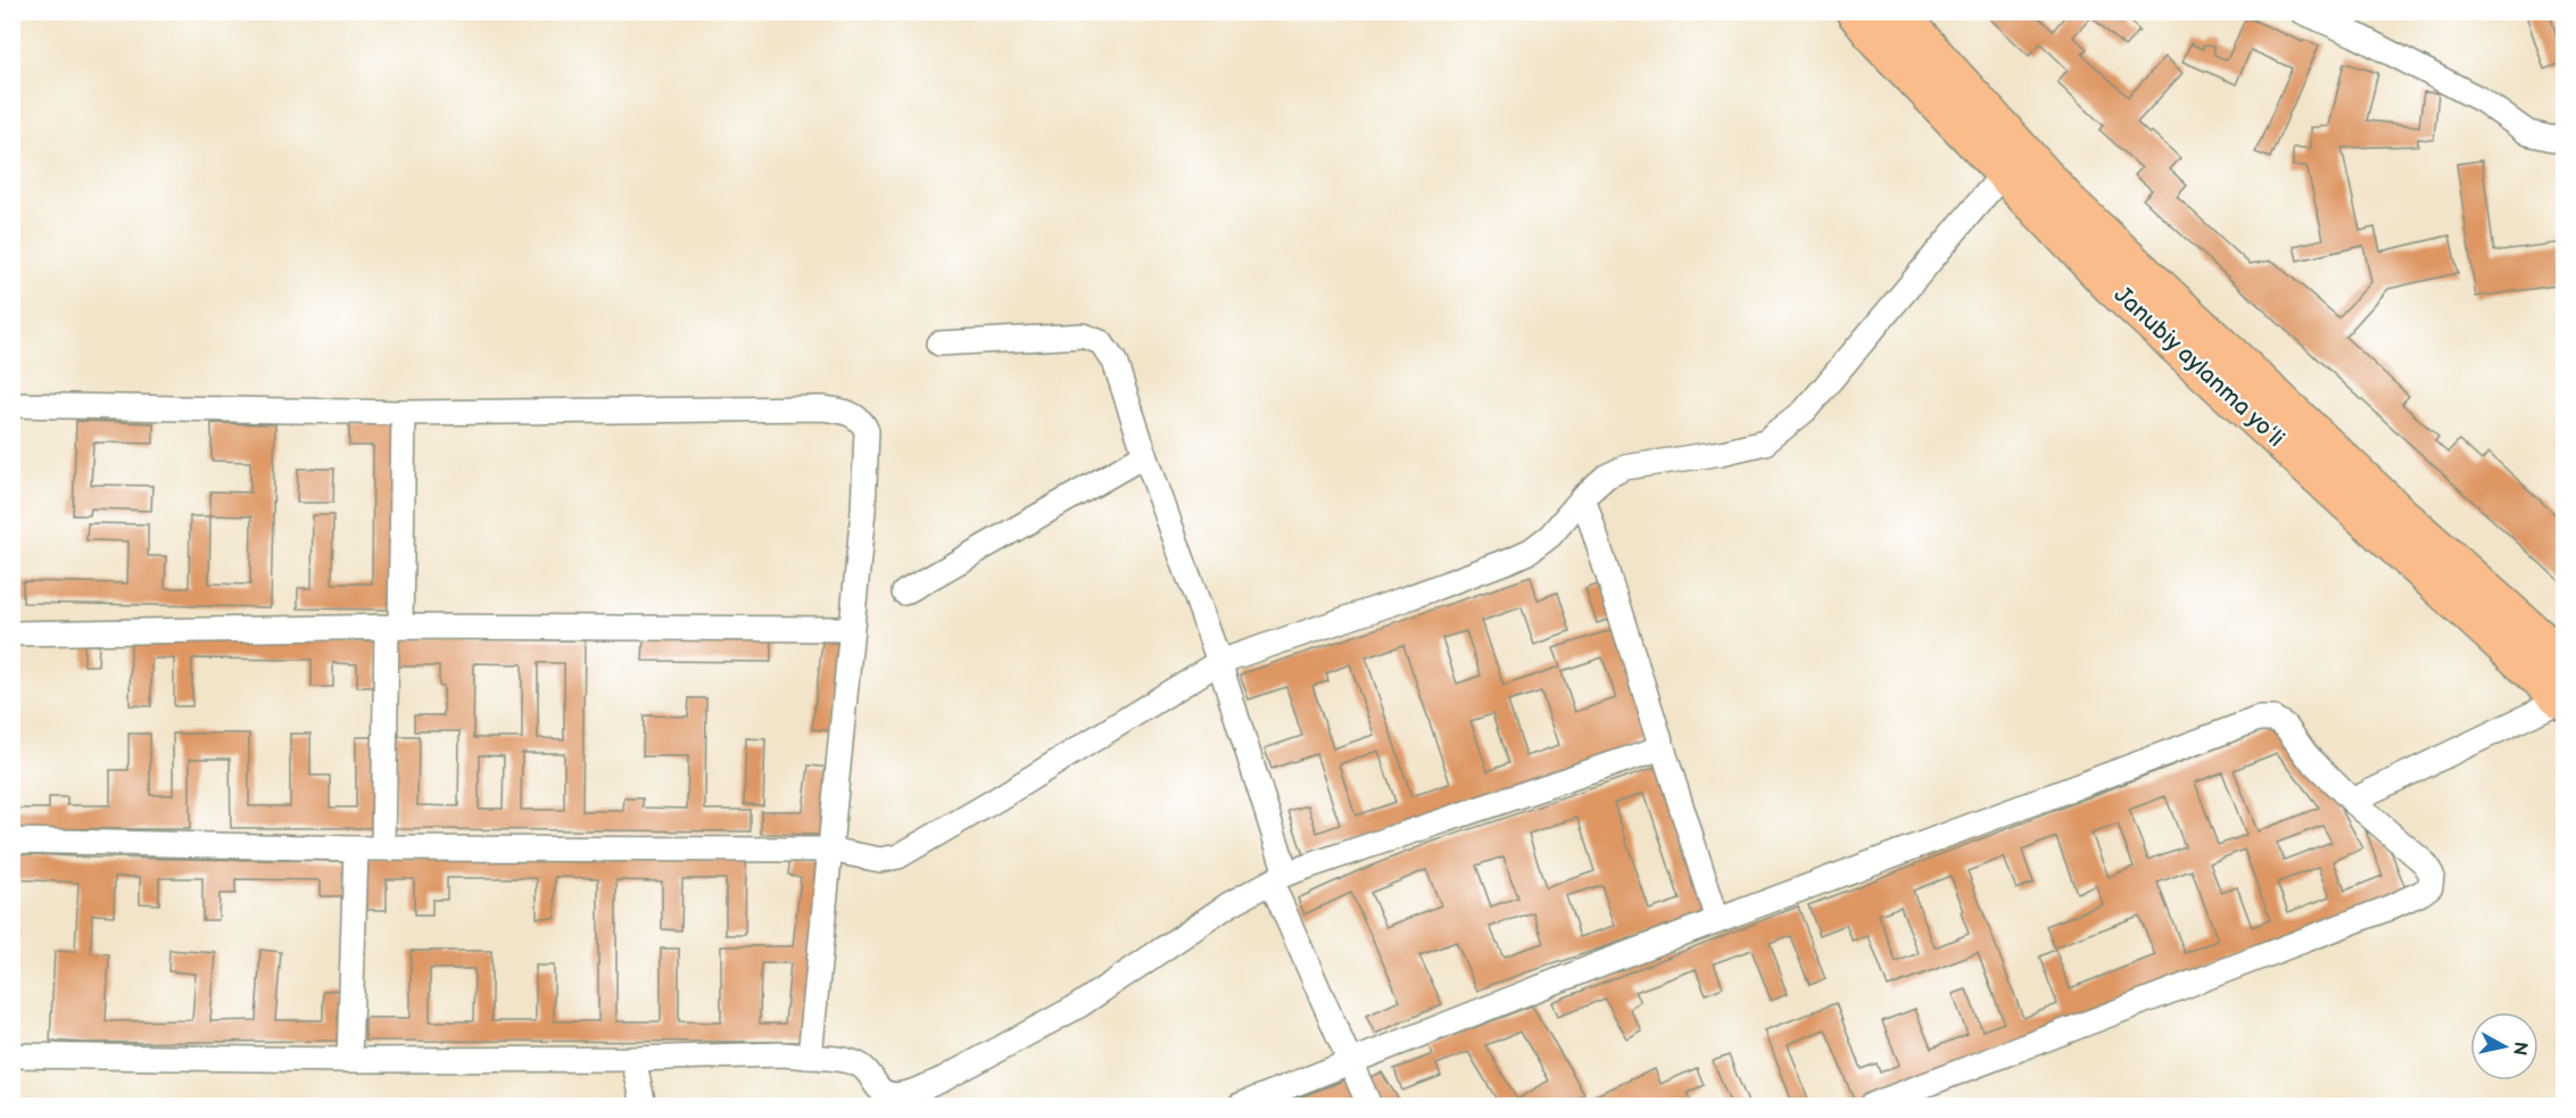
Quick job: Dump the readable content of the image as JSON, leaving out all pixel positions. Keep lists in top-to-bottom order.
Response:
{
  "streets": {
    "highway": ["Janubiy aylanma yoʻli"]
  },
  "north": "right"
}
